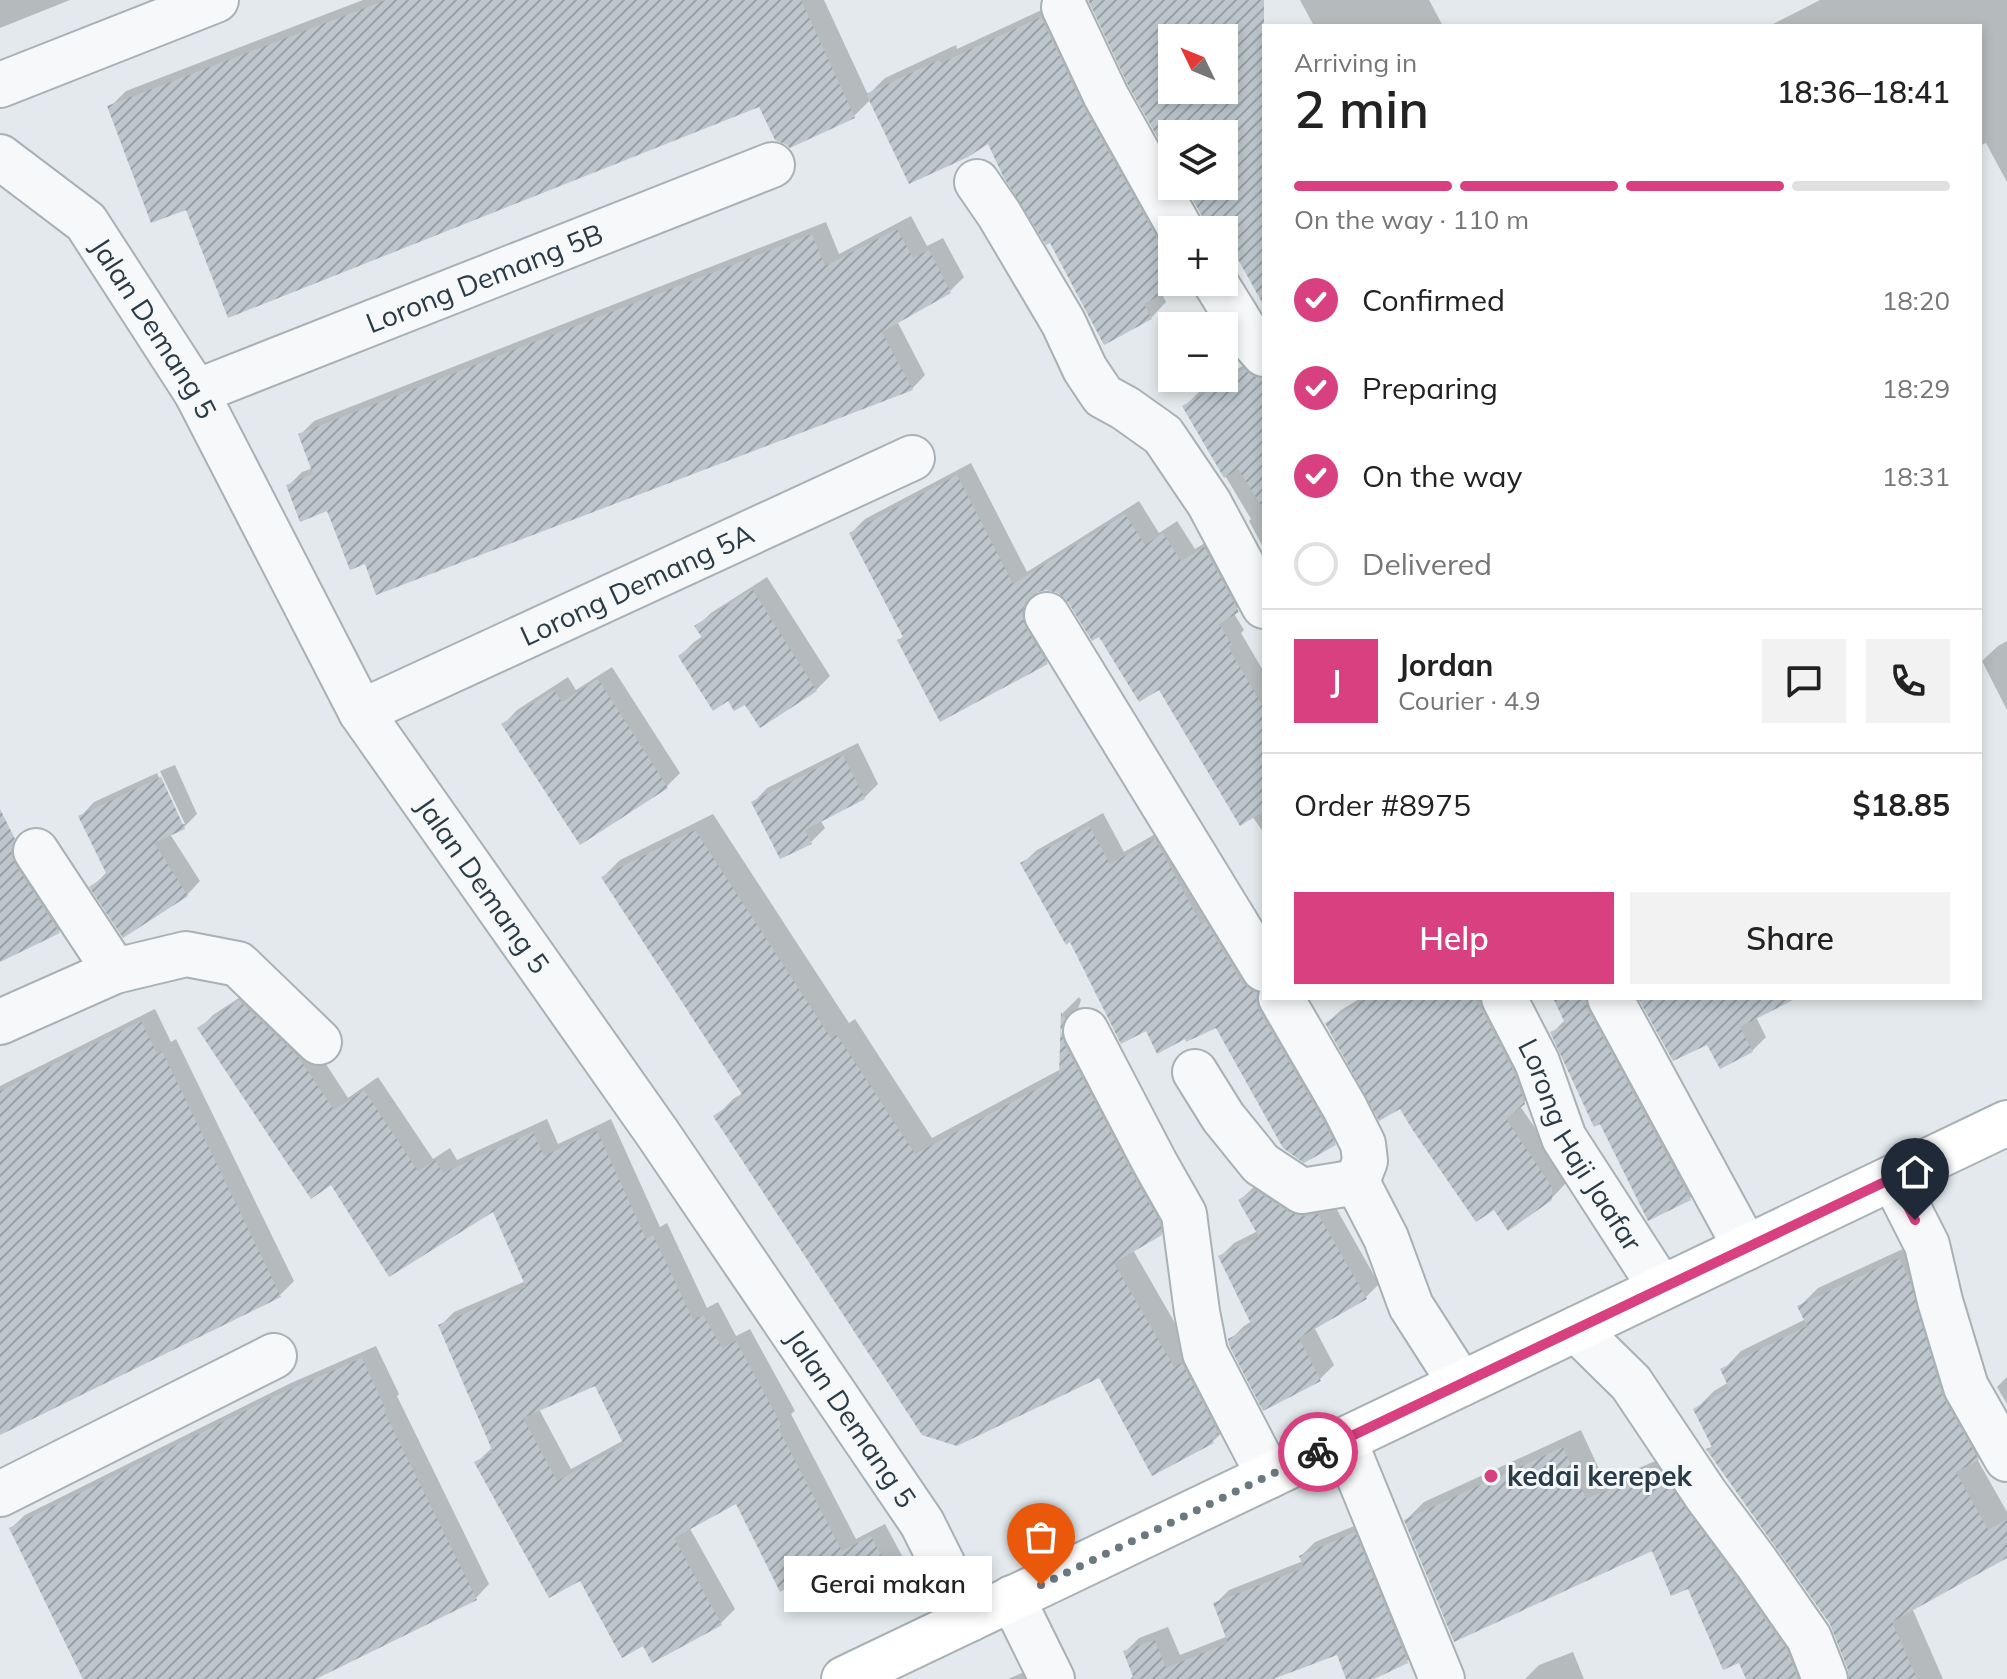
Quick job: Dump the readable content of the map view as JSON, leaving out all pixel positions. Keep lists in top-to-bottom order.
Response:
{
  "streets": {
    "street": [
      "Lorong Demang 5B",
      "Jalan Demang 5",
      "Lorong Demang 5A",
      "Lorong Haji Jaafar"
    ]
  },
  "crossings": [
    ["Lorong Demang 5B", "Jalan Demang 5"],
    ["Jalan Demang 5", "Lorong Demang 5A"]
  ],
  "places": ["kedai kerepek", "Gerai makan"],
  "north": "top left",
  "page": {
    "map_buttons": ["+", "−"],
    "heading": ["2 min", "Arriving in", "18:36–18:41"],
    "panel": [
      "Jordan",
      "Courier · 4.9",
      "Order #8975",
      "$18.85"
    ],
    "bar": "On the way · 110 m",
    "list": [
      ["Confirmed", "18:20"],
      ["Preparing", "18:29"],
      ["On the way", "18:31"],
      "Delivered"
    ],
    "round": "J",
    "buttons": ["Help", "Share"],
    "bubble": "Gerai makan"
  }
}
